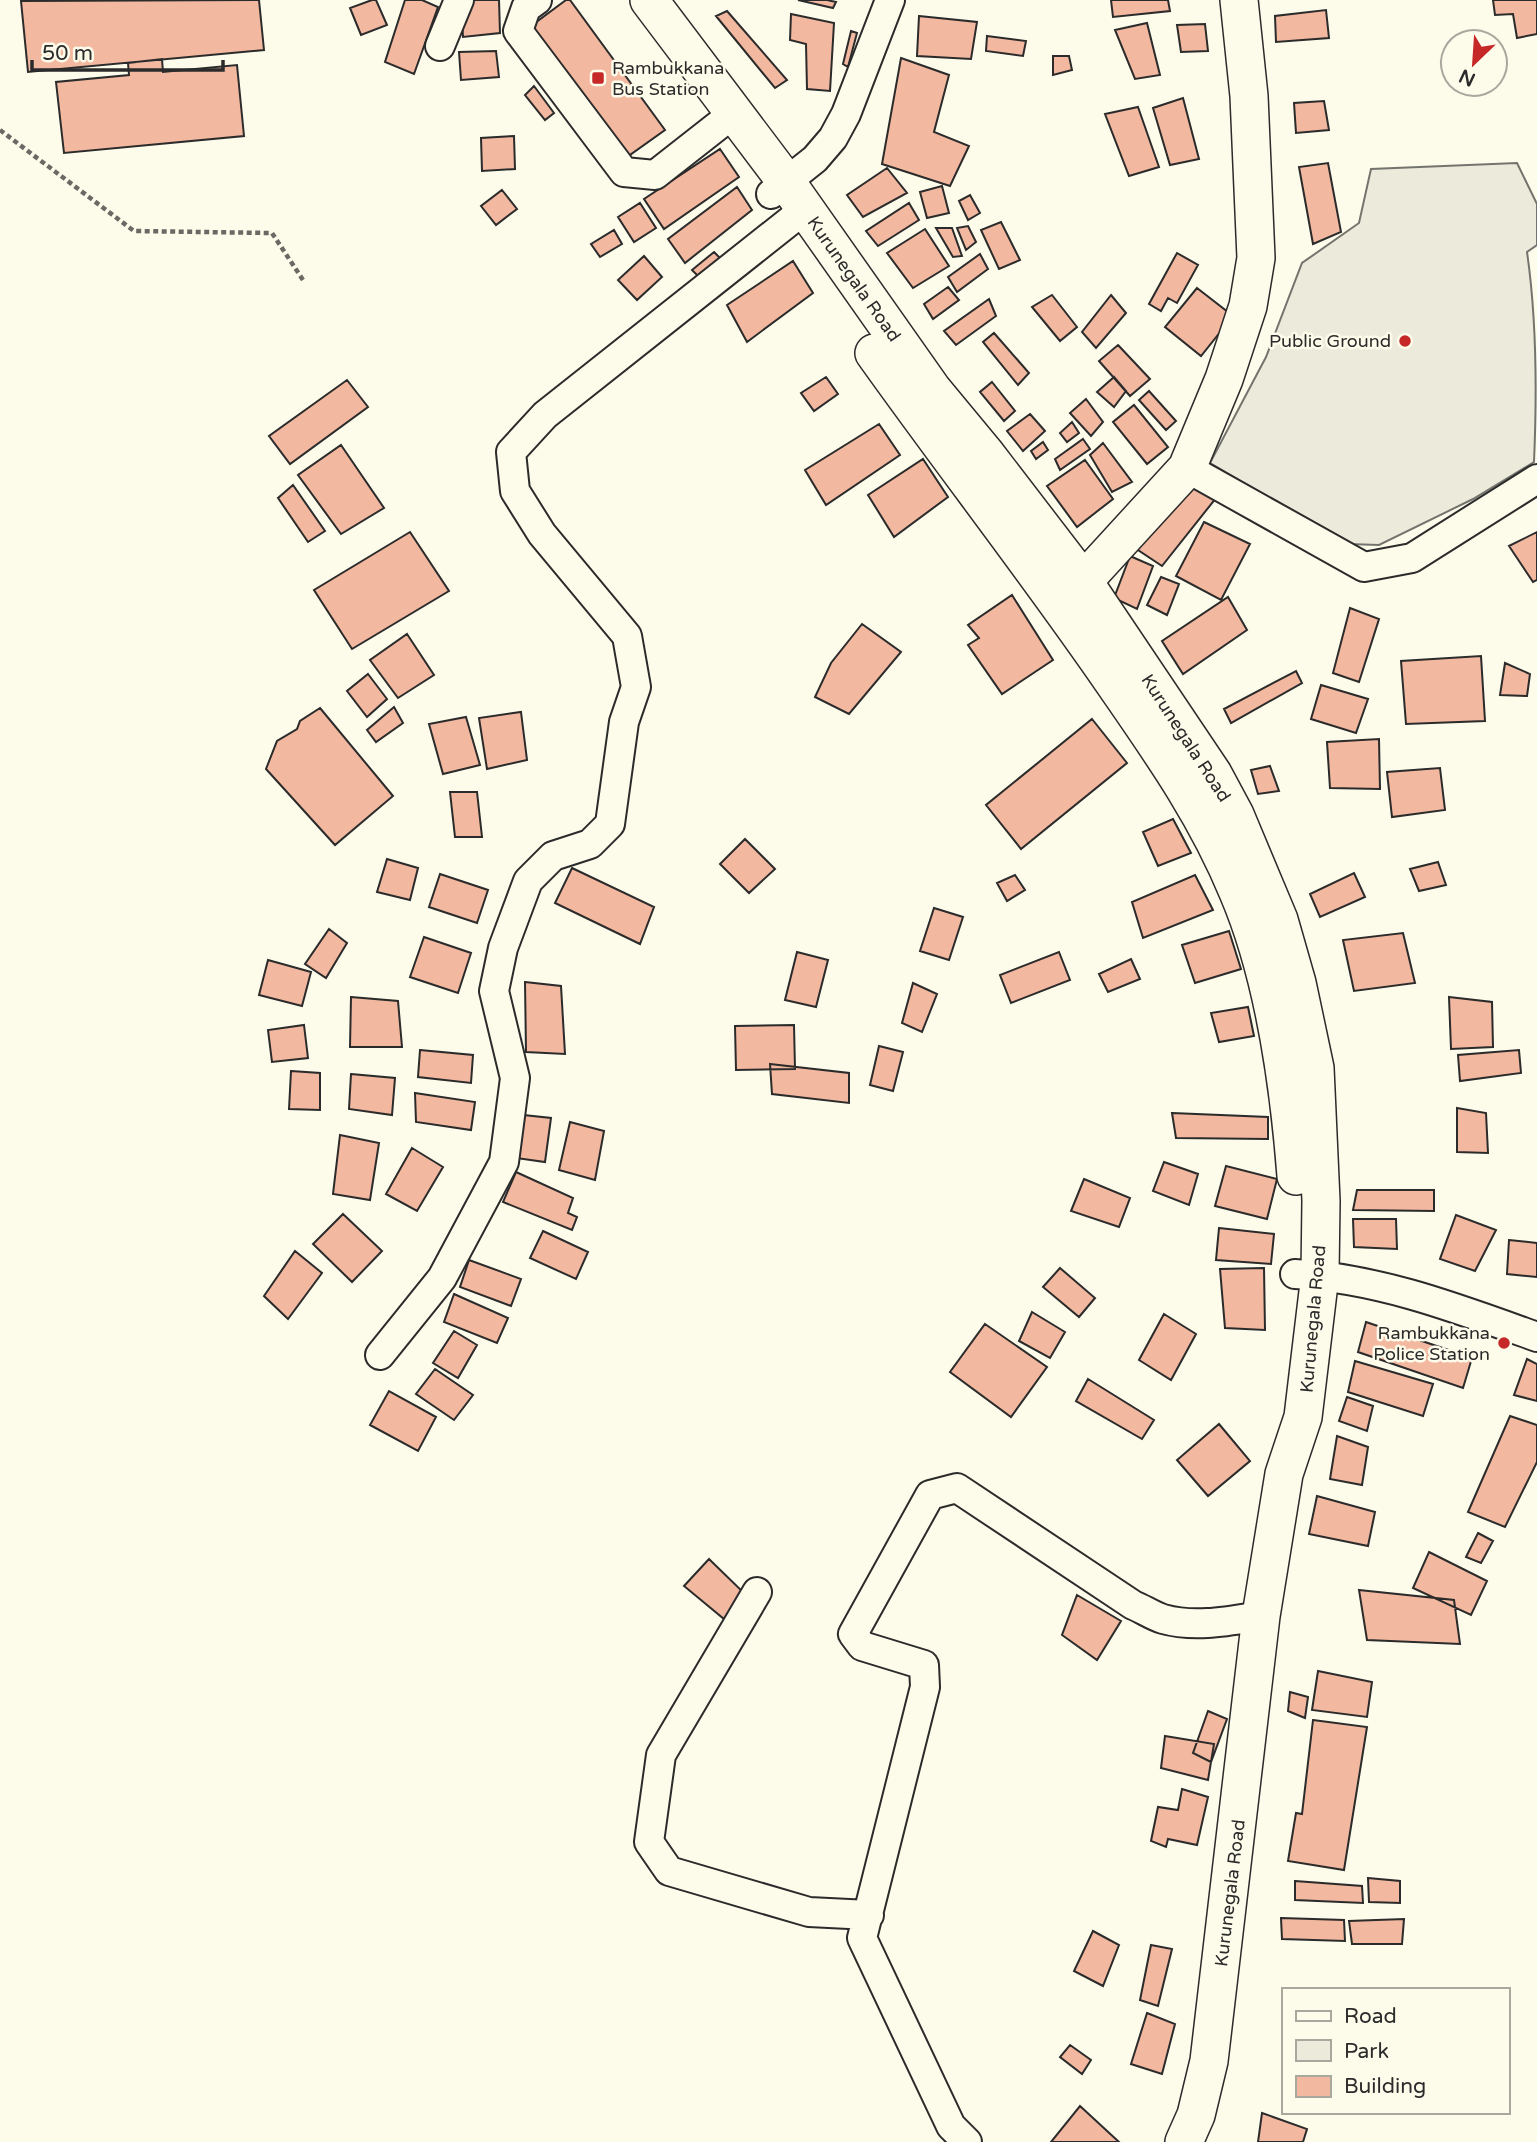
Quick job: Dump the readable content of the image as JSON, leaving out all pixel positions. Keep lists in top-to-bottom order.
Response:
{
  "streets": {
    "main road": ["Kurunegala Road"]
  },
  "places": {
    "transit": ["Rambukkana Bus Station"],
    "other": ["Public Ground", "Rambukkana Police Station"]
  },
  "legend": ["Road", "Park", "Building"],
  "scale_bar": "50 m",
  "north": "bottom left"
}
